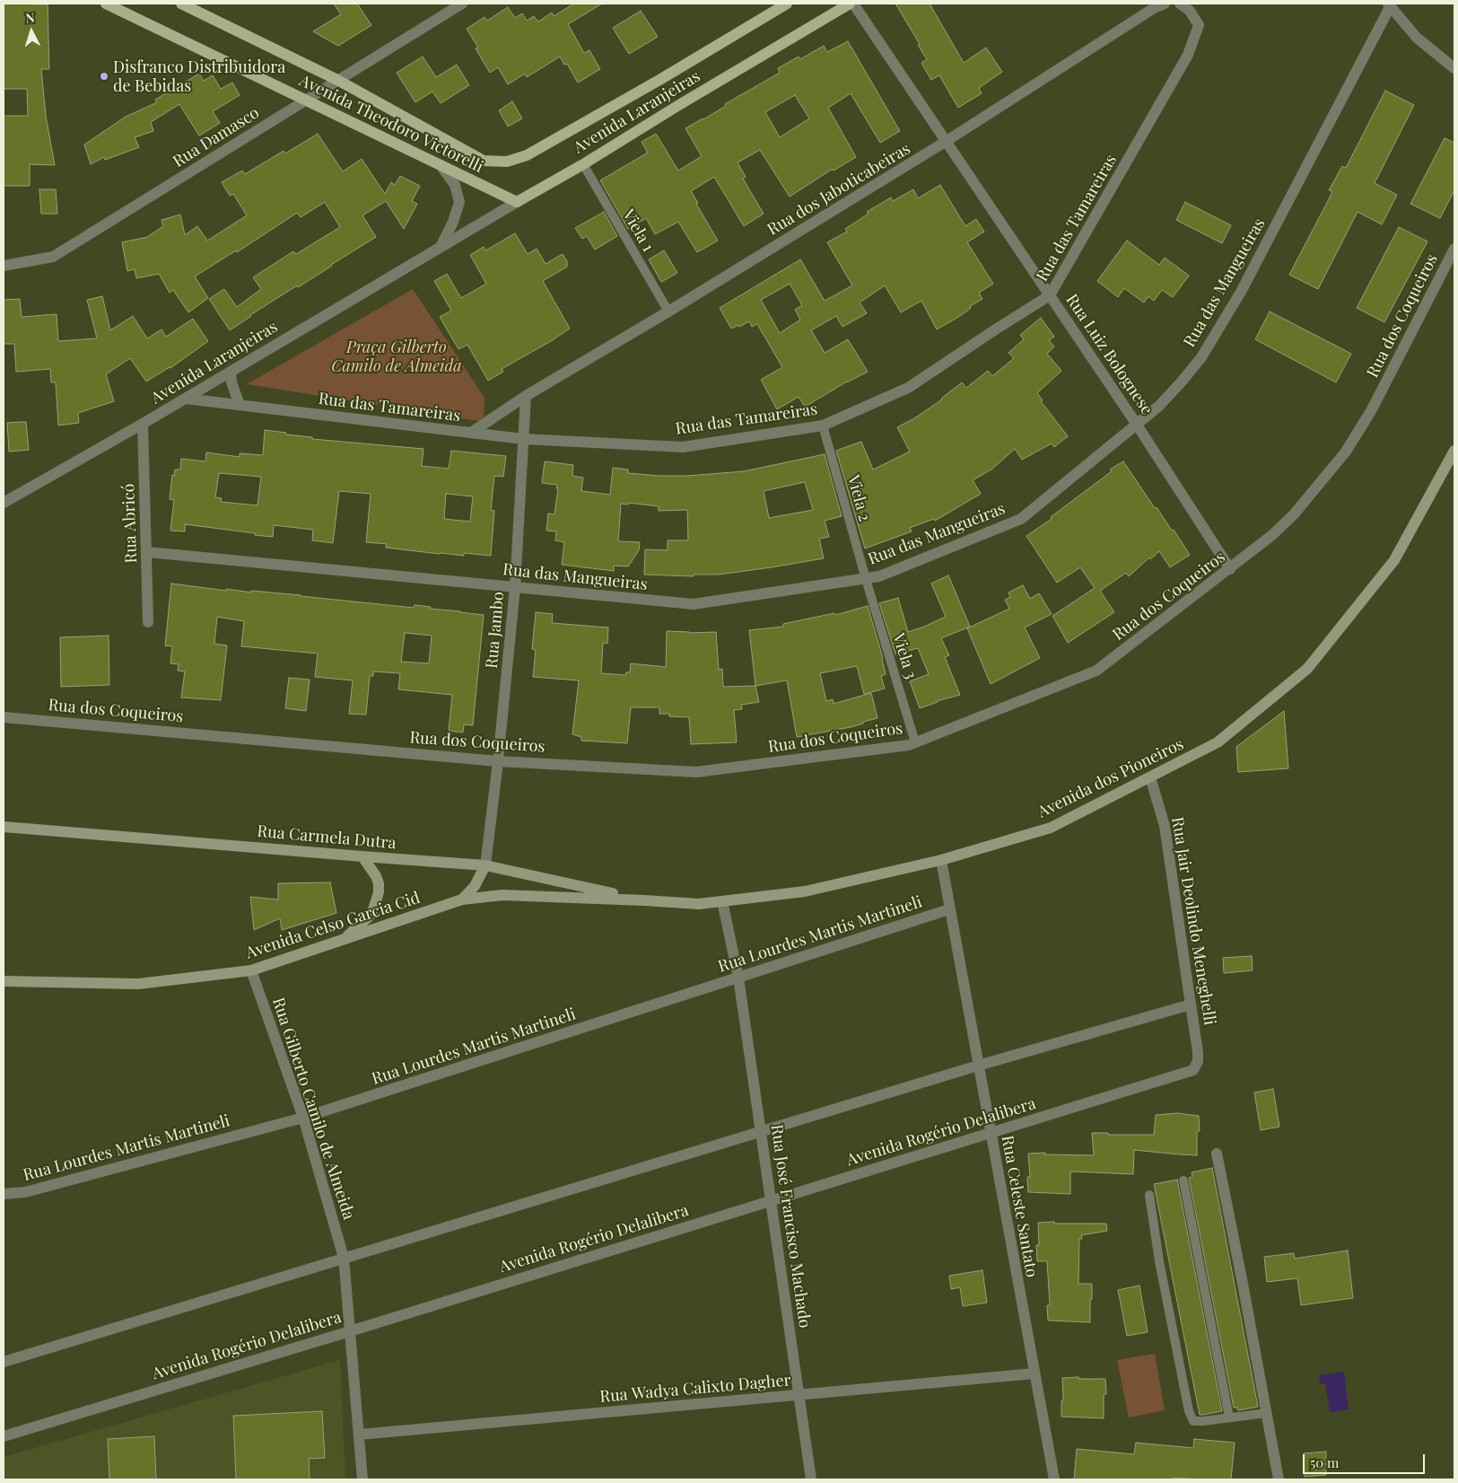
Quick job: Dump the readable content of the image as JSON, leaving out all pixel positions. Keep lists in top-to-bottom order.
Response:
{
  "streets": {
    "main road": [
      "Avenida Laranjeiras",
      "Avenida Theodoro Victorelli",
      "Avenida dos Pioneiros",
      "Rua Carmela Dutra",
      "Avenida Celso Garcia Cid"
    ],
    "street": [
      "Rua Damasco",
      "Rua dos Jaboticabeiras",
      "Rua das Tamareiras",
      "Rua das Mangueiras",
      "Rua dos Coqueiros",
      "Rua Luiz Bolognese",
      "Rua Abricó",
      "Rua Jambo",
      "Rua Jair Deolindo Meneghelli",
      "Rua Lourdes Martis Martineli",
      "Rua Gilberto Camilo de Almeida",
      "Avenida Rogério Delalibera",
      "Rua Celeste Santato",
      "Rua José Francisco Machado",
      "Rua Wadya Calixto Dagher"
    ],
    "lane": ["Viela 1", "Viela 2", "Viela 3"]
  },
  "crossings": [
    ["Avenida Laranjeiras", "Avenida Theodoro Victorelli"],
    ["Avenida Laranjeiras", "Rua das Tamareiras"],
    ["Avenida Laranjeiras", "Viela 1"],
    ["Avenida Laranjeiras", "Rua Abricó"],
    ["Avenida Theodoro Victorelli", "Rua Damasco"],
    ["Rua dos Jaboticabeiras", "Rua das Tamareiras"],
    ["Rua dos Jaboticabeiras", "Viela 1"],
    ["Rua dos Jaboticabeiras", "Rua Luiz Bolognese"],
    ["Rua dos Jaboticabeiras", "Rua Jambo"],
    ["Rua das Tamareiras", "Rua Luiz Bolognese"],
    ["Rua das Tamareiras", "Viela 2"],
    ["Rua das Tamareiras", "Rua Jambo"],
    ["Rua das Mangueiras", "Rua Luiz Bolognese"],
    ["Rua das Mangueiras", "Viela 2"],
    ["Rua das Mangueiras", "Rua Abricó"],
    ["Rua das Mangueiras", "Rua Jambo"],
    ["Rua das Mangueiras", "Viela 3"],
    ["Rua dos Coqueiros", "Rua Luiz Bolognese"],
    ["Rua dos Coqueiros", "Rua Jambo"],
    ["Rua dos Coqueiros", "Viela 3"],
    ["Viela 2", "Viela 3"],
    ["Rua Jambo", "Rua Carmela Dutra"],
    ["Avenida dos Pioneiros", "Rua Carmela Dutra"],
    ["Avenida dos Pioneiros", "Rua Jair Deolindo Meneghelli"],
    ["Avenida dos Pioneiros", "Avenida Celso Garcia Cid"],
    ["Avenida dos Pioneiros", "Rua Celeste Santato"],
    ["Avenida dos Pioneiros", "Rua José Francisco Machado"],
    ["Rua Carmela Dutra", "Avenida Celso Garcia Cid"],
    ["Rua Jair Deolindo Meneghelli", "Avenida Rogério Delalibera"],
    ["Avenida Celso Garcia Cid", "Rua Gilberto Camilo de Almeida"],
    ["Rua Lourdes Martis Martineli", "Rua Gilberto Camilo de Almeida"],
    ["Rua Lourdes Martis Martineli", "Rua Celeste Santato"],
    ["Rua Lourdes Martis Martineli", "Rua José Francisco Machado"],
    ["Rua Gilberto Camilo de Almeida", "Avenida Rogério Delalibera"],
    ["Rua Gilberto Camilo de Almeida", "Rua Wadya Calixto Dagher"],
    ["Avenida Rogério Delalibera", "Rua Celeste Santato"],
    ["Avenida Rogério Delalibera", "Rua José Francisco Machado"],
    ["Rua Celeste Santato", "Rua Wadya Calixto Dagher"],
    ["Rua José Francisco Machado", "Rua Wadya Calixto Dagher"]
  ],
  "parks": ["Praça Gilberto Camilo de Almeida"],
  "places": ["Disfranco Distribuidora de Bebidas"],
  "scale_bar": "50 m",
  "north": "top"
}
